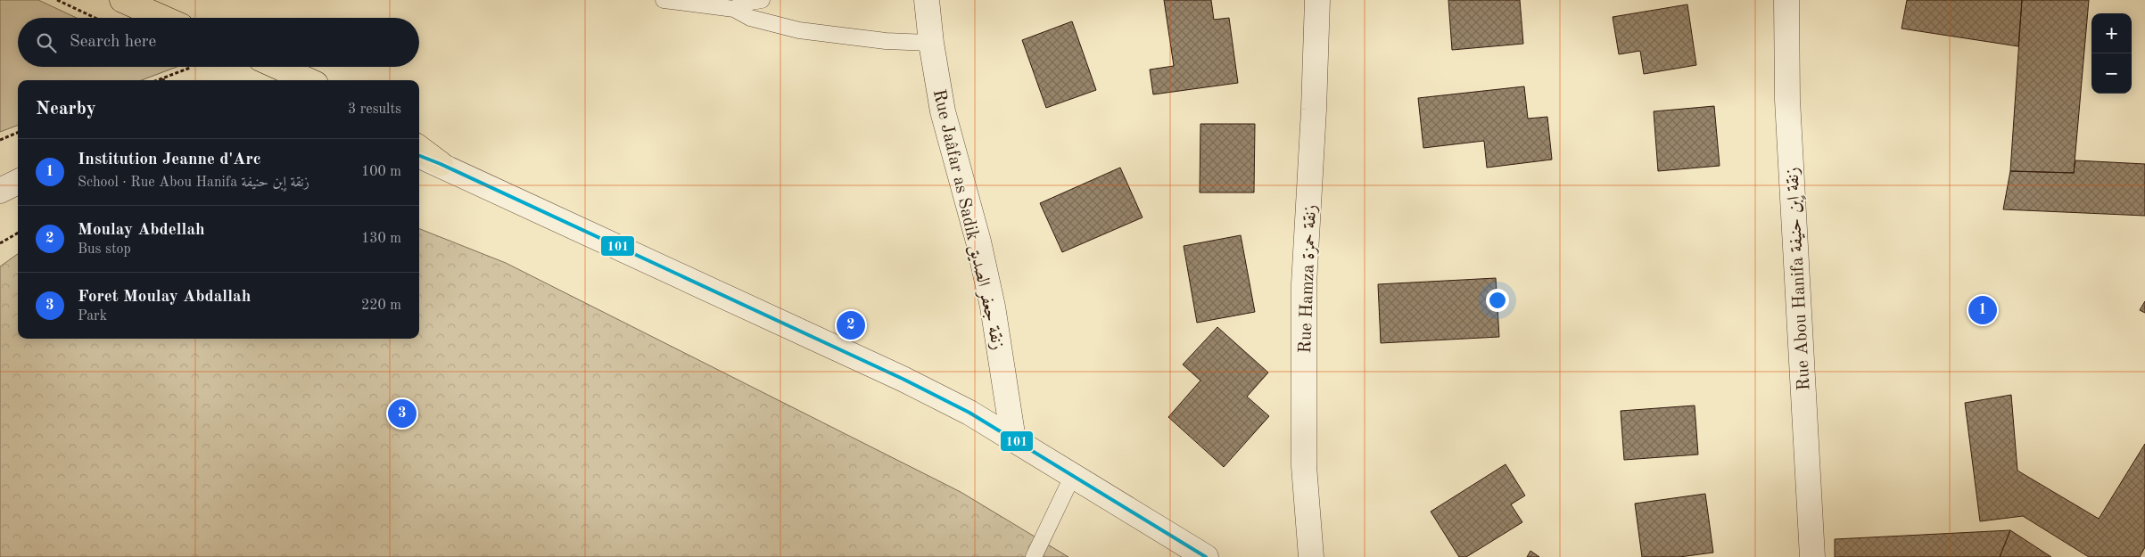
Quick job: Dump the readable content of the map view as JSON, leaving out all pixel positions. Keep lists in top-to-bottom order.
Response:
{
  "streets": {
    "street": ["Rue Jaâfar as Sadik زنقة جعفر الصديق", "Rue Hamza زنقة حمزة", "Rue Abou Hanifa زنقة اٍبن حنيفة"]
  },
  "lines": ["transit line 101"],
  "page": {
    "map_buttons": ["+", "−"],
    "search": "Search here",
    "heading": ["Nearby", "3 results"],
    "list": [
      {
        "mark": "1",
        "name": "Institution Jeanne d'Arc",
        "note": "School · Rue Abou Hanifa زنقة اٍبن حنيفة",
        "value": "100 m"
      },
      {
        "mark": "2",
        "name": "Moulay Abdellah",
        "note": "Bus stop",
        "value": "130 m"
      },
      {
        "mark": "3",
        "name": "Foret Moulay Abdallah",
        "note": "Park",
        "value": "220 m"
      }
    ],
    "pins": ["1", "2", "3"]
  }
}
